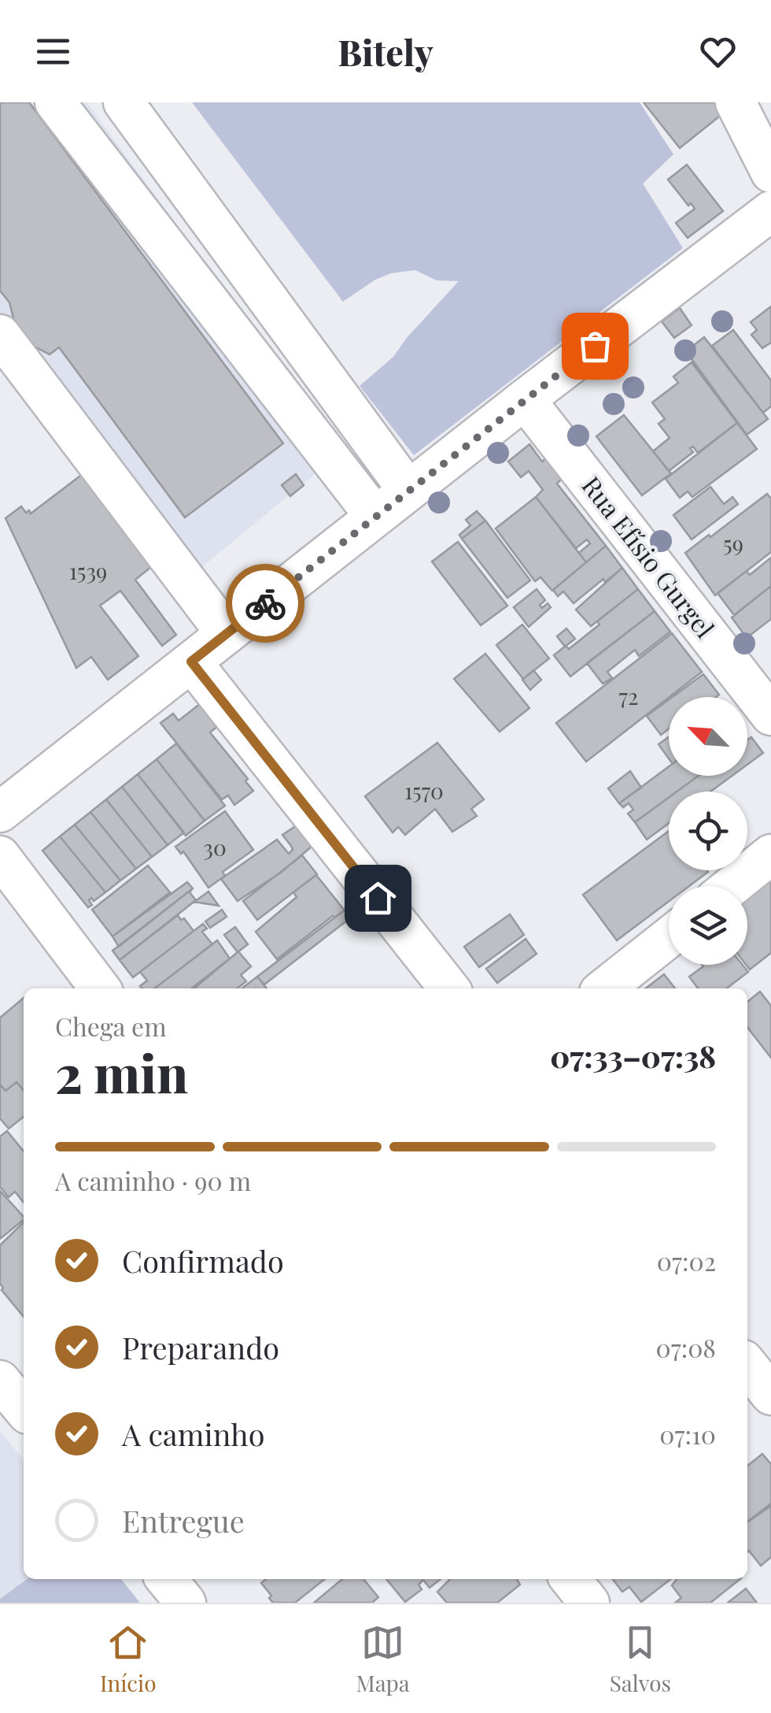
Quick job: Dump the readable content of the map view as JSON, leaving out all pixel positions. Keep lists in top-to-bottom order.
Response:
{
  "streets": {
    "street": ["Rua Efísio Gurgel"]
  },
  "house_numbers": [
    "59",
    "1539",
    "72",
    "1570",
    "30"
  ],
  "north": "top left",
  "page": {
    "header": "Bitely",
    "heading": ["2 min", "Chega em", "07:33–07:38"],
    "bar": "A caminho · 90 m",
    "list": [
      ["Confirmado", "07:02"],
      ["Preparando", "07:08"],
      ["A caminho", "07:10"],
      "Entregue"
    ],
    "tabs": ["Início", "Mapa", "Salvos"]
  }
}
